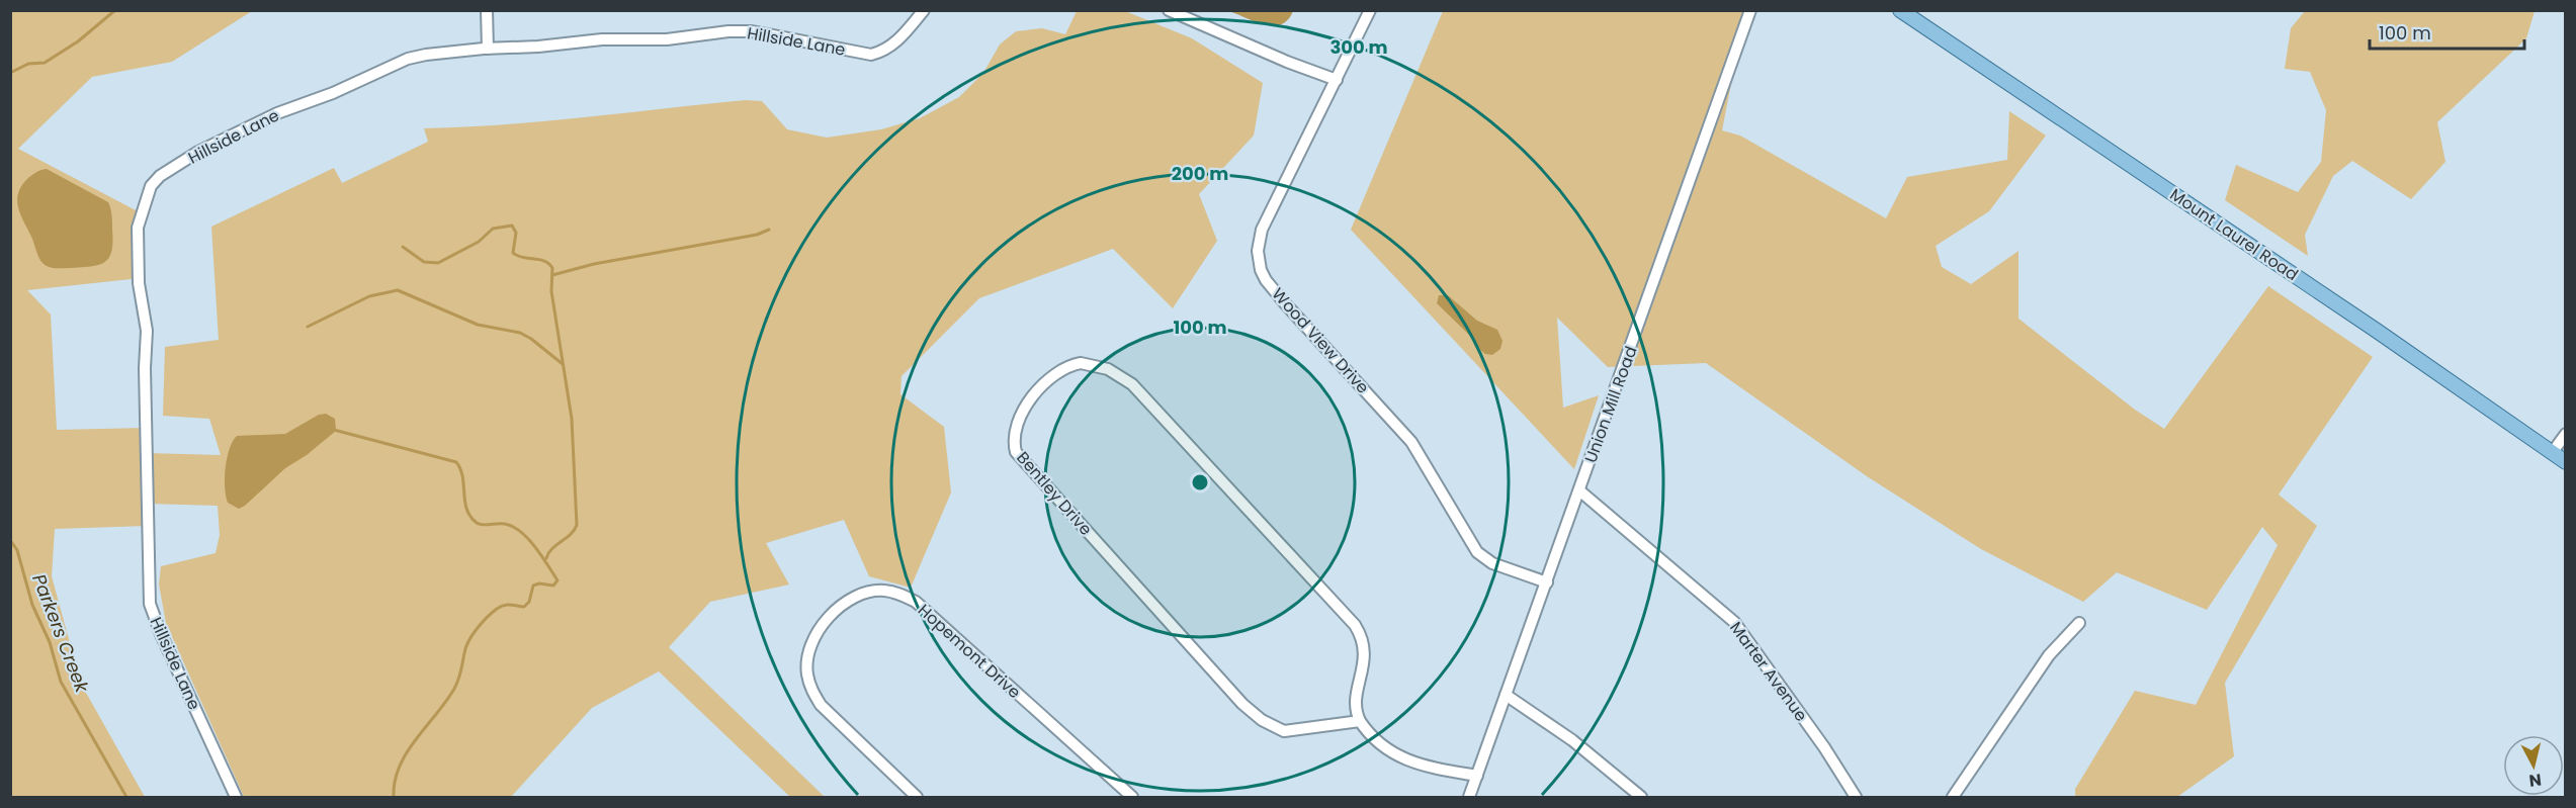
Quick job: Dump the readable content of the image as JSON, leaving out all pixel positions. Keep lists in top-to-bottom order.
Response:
{
  "streets": {
    "main road": ["Mount Laurel Road"],
    "street": [
      "Hillside Lane",
      "Wood View Drive",
      "Union Mill Road",
      "Bentley Drive",
      "Hopemont Drive",
      "Marter Avenue"
    ]
  },
  "crossings": [
    ["Wood View Drive", "Union Mill Road"],
    ["Union Mill Road", "Marter Avenue"]
  ],
  "water": ["Parkers Creek"],
  "scale_bar": "100 m",
  "north": "bottom",
  "rings": ["300 m", "200 m", "100 m"]
}
